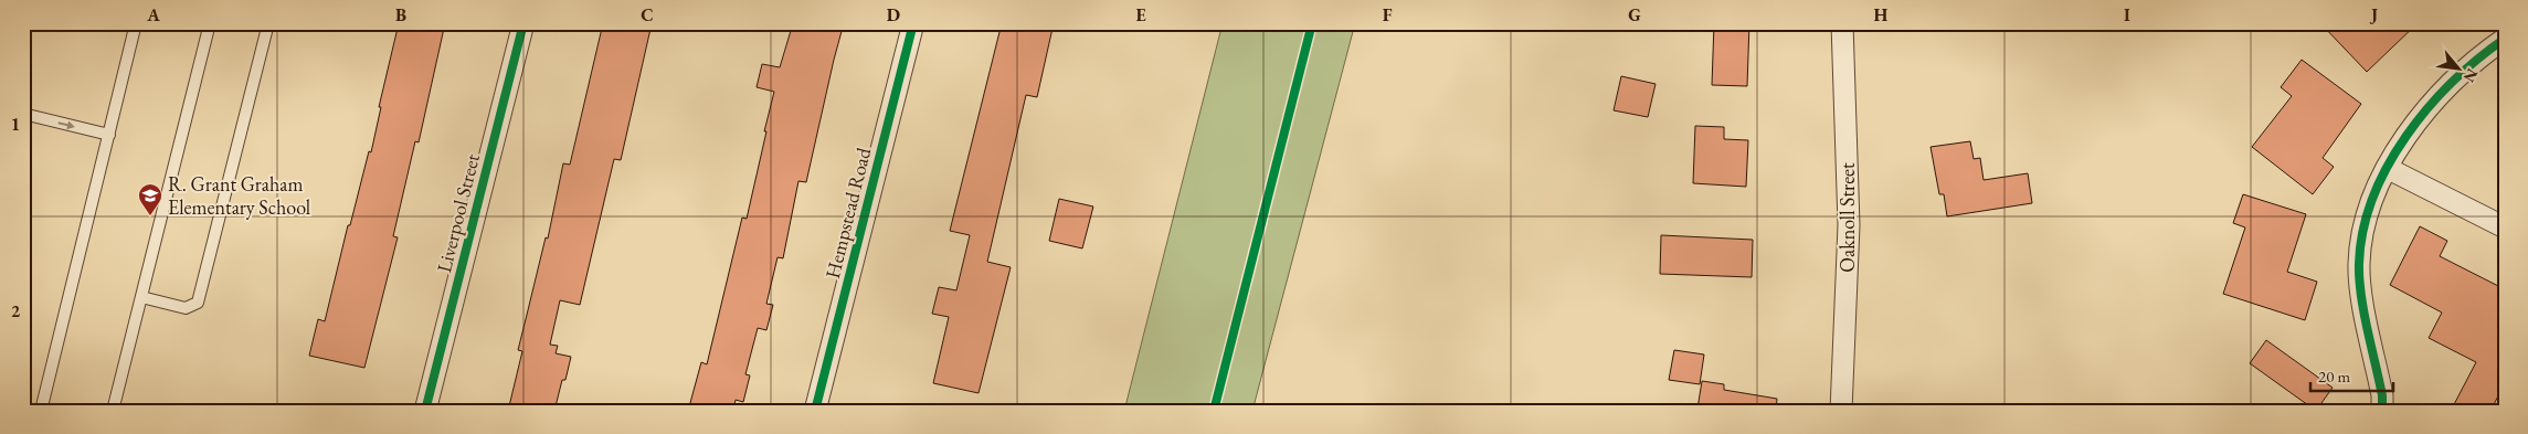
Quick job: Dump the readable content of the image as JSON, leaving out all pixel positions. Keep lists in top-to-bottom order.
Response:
{
  "streets": {
    "street": ["Liverpool Street", "Hempstead Road", "Oaknoll Street"]
  },
  "places": {
    "school or university": ["R. Grant Graham Elementary School"]
  },
  "scale_bar": "20 m",
  "north": "bottom right",
  "grid": {
    "columns": [
      "A",
      "B",
      "C",
      "D",
      "E",
      "F",
      "G",
      "H",
      "I",
      "J"
    ],
    "rows": ["1", "2"]
  }
}
